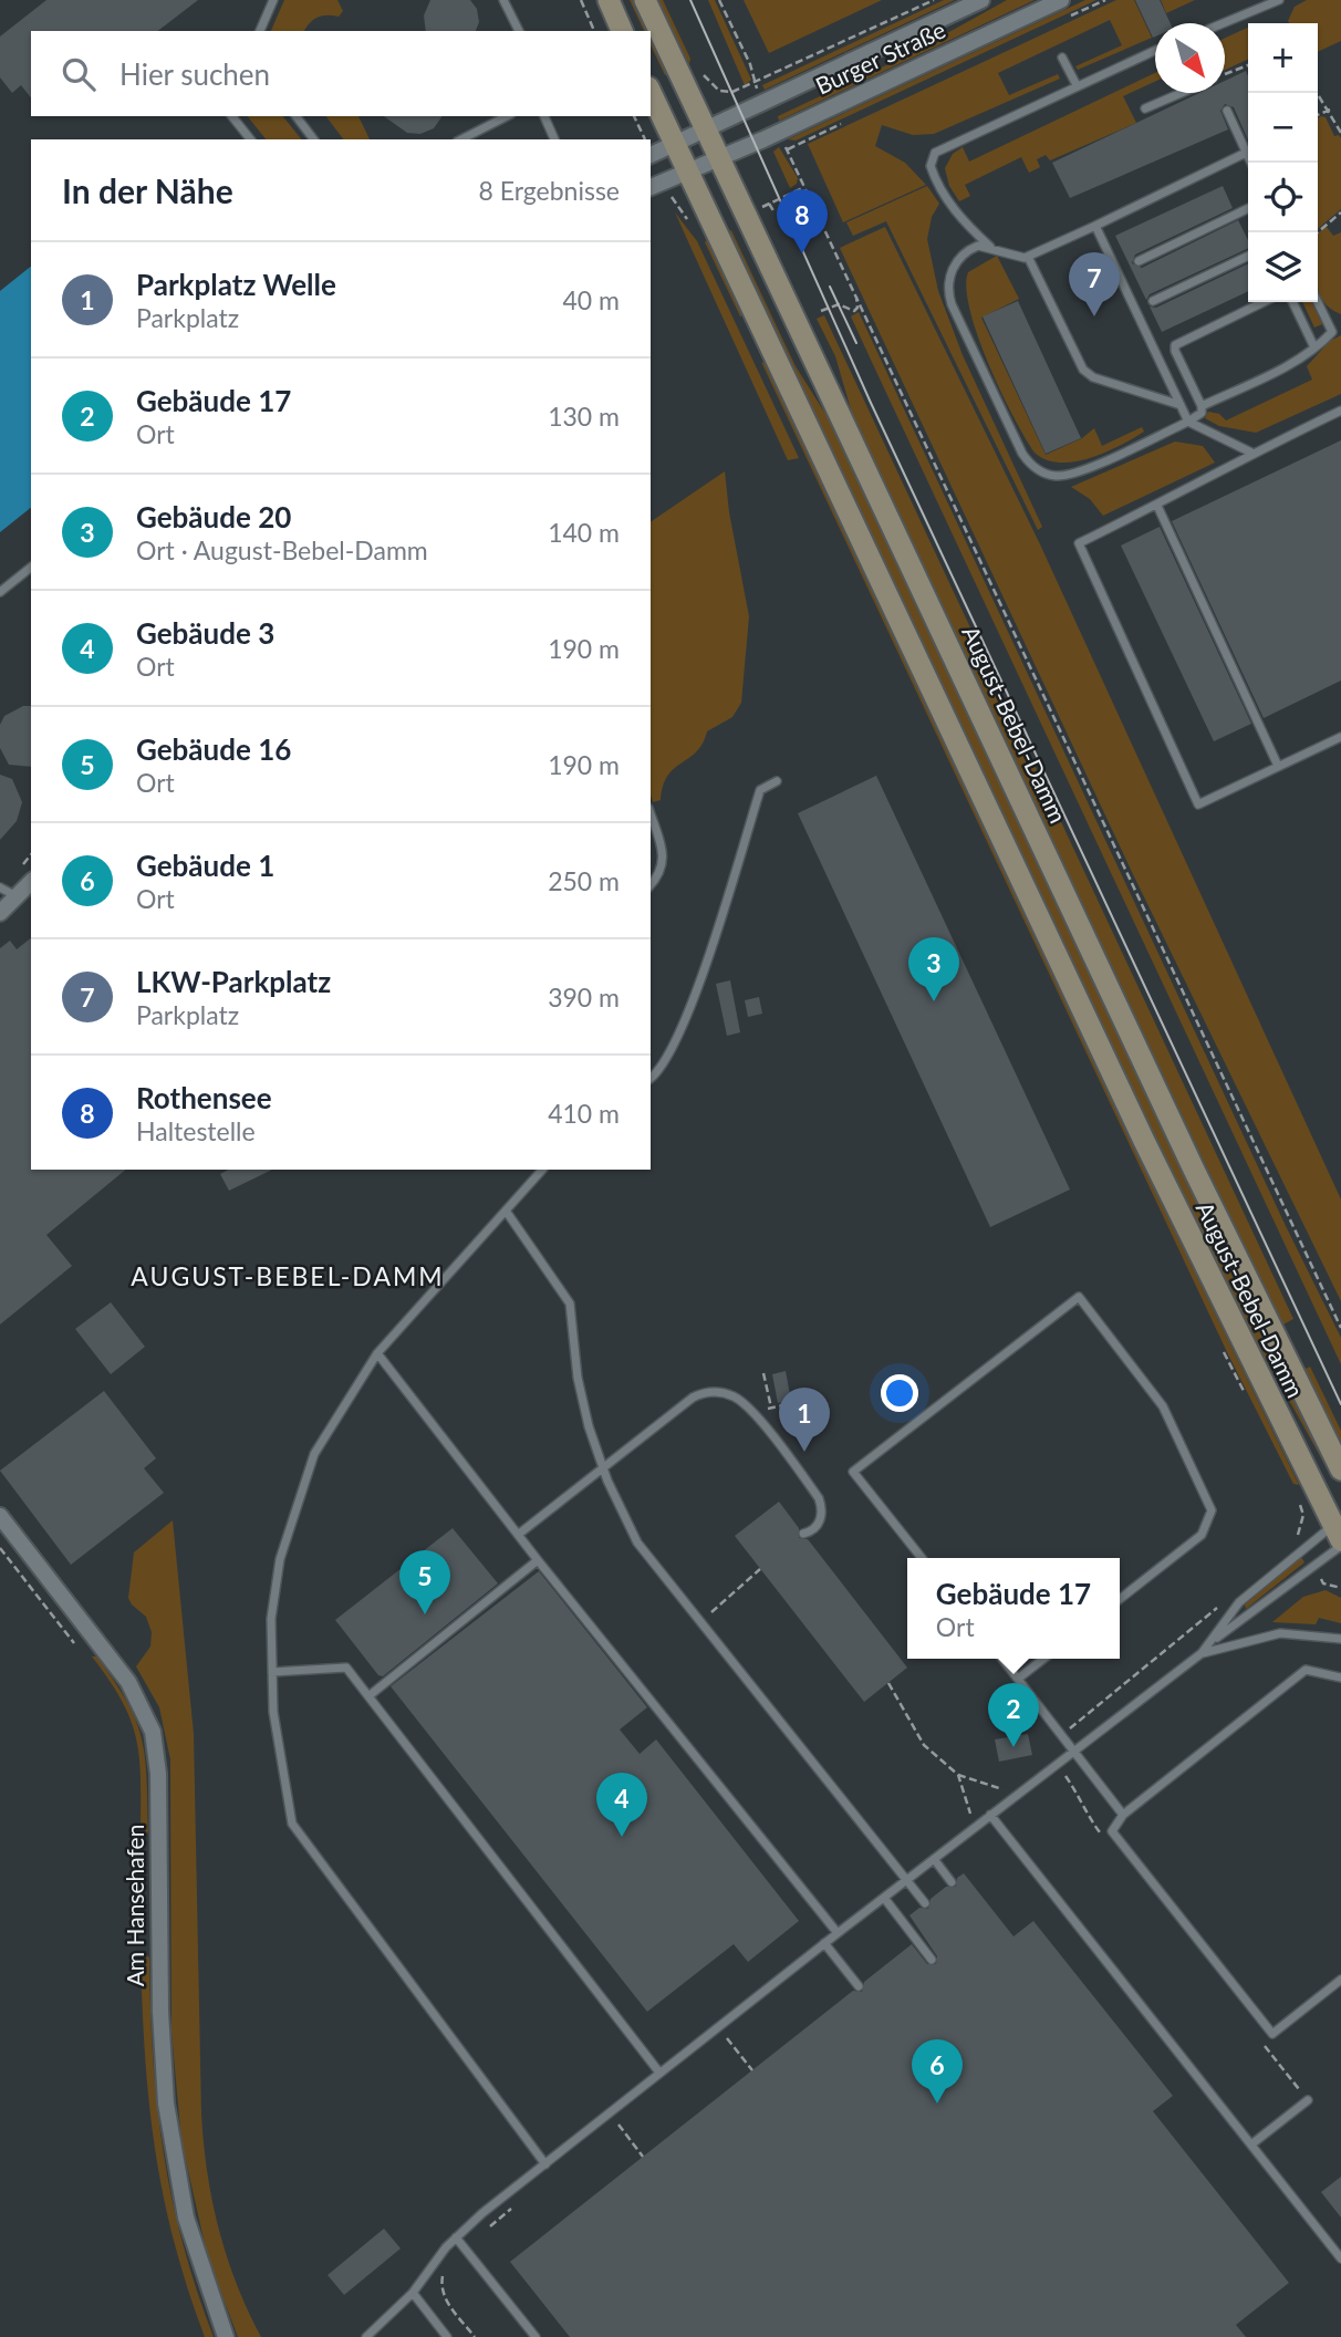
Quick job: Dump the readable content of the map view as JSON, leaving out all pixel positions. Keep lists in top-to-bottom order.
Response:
{
  "streets": {
    "main road": ["August-Bebel-Damm"],
    "street": ["Burger Straße", "Am Hansehafen"]
  },
  "crossings": [
    ["Burger Straße", "August-Bebel-Damm"]
  ],
  "districts": ["AUGUST-BEBEL-DAMM"],
  "north": "bottom right",
  "page": {
    "map_buttons": ["+", "−"],
    "search": "Hier suchen",
    "heading": ["In der Nähe", "8 Ergebnisse"],
    "pins": [
      "8",
      "7",
      "3",
      "1",
      "5",
      "2",
      "4",
      "6"
    ],
    "list": [
      {
        "mark": "1",
        "name": "Parkplatz Welle",
        "note": "Parkplatz",
        "value": "40 m"
      },
      {
        "mark": "2",
        "name": "Gebäude 17",
        "note": "Ort",
        "value": "130 m"
      },
      {
        "mark": "3",
        "name": "Gebäude 20",
        "note": "Ort · August-Bebel-Damm",
        "value": "140 m"
      },
      {
        "mark": "4",
        "name": "Gebäude 3",
        "note": "Ort",
        "value": "190 m"
      },
      {
        "mark": "5",
        "name": "Gebäude 16",
        "note": "Ort",
        "value": "190 m"
      },
      {
        "mark": "6",
        "name": "Gebäude 1",
        "note": "Ort",
        "value": "250 m"
      },
      {
        "mark": "7",
        "name": "LKW-Parkplatz",
        "note": "Parkplatz",
        "value": "390 m"
      },
      {
        "mark": "8",
        "name": "Rothensee",
        "note": "Haltestelle",
        "value": "410 m"
      }
    ],
    "popup": ["Gebäude 17", "Ort"]
  }
}
